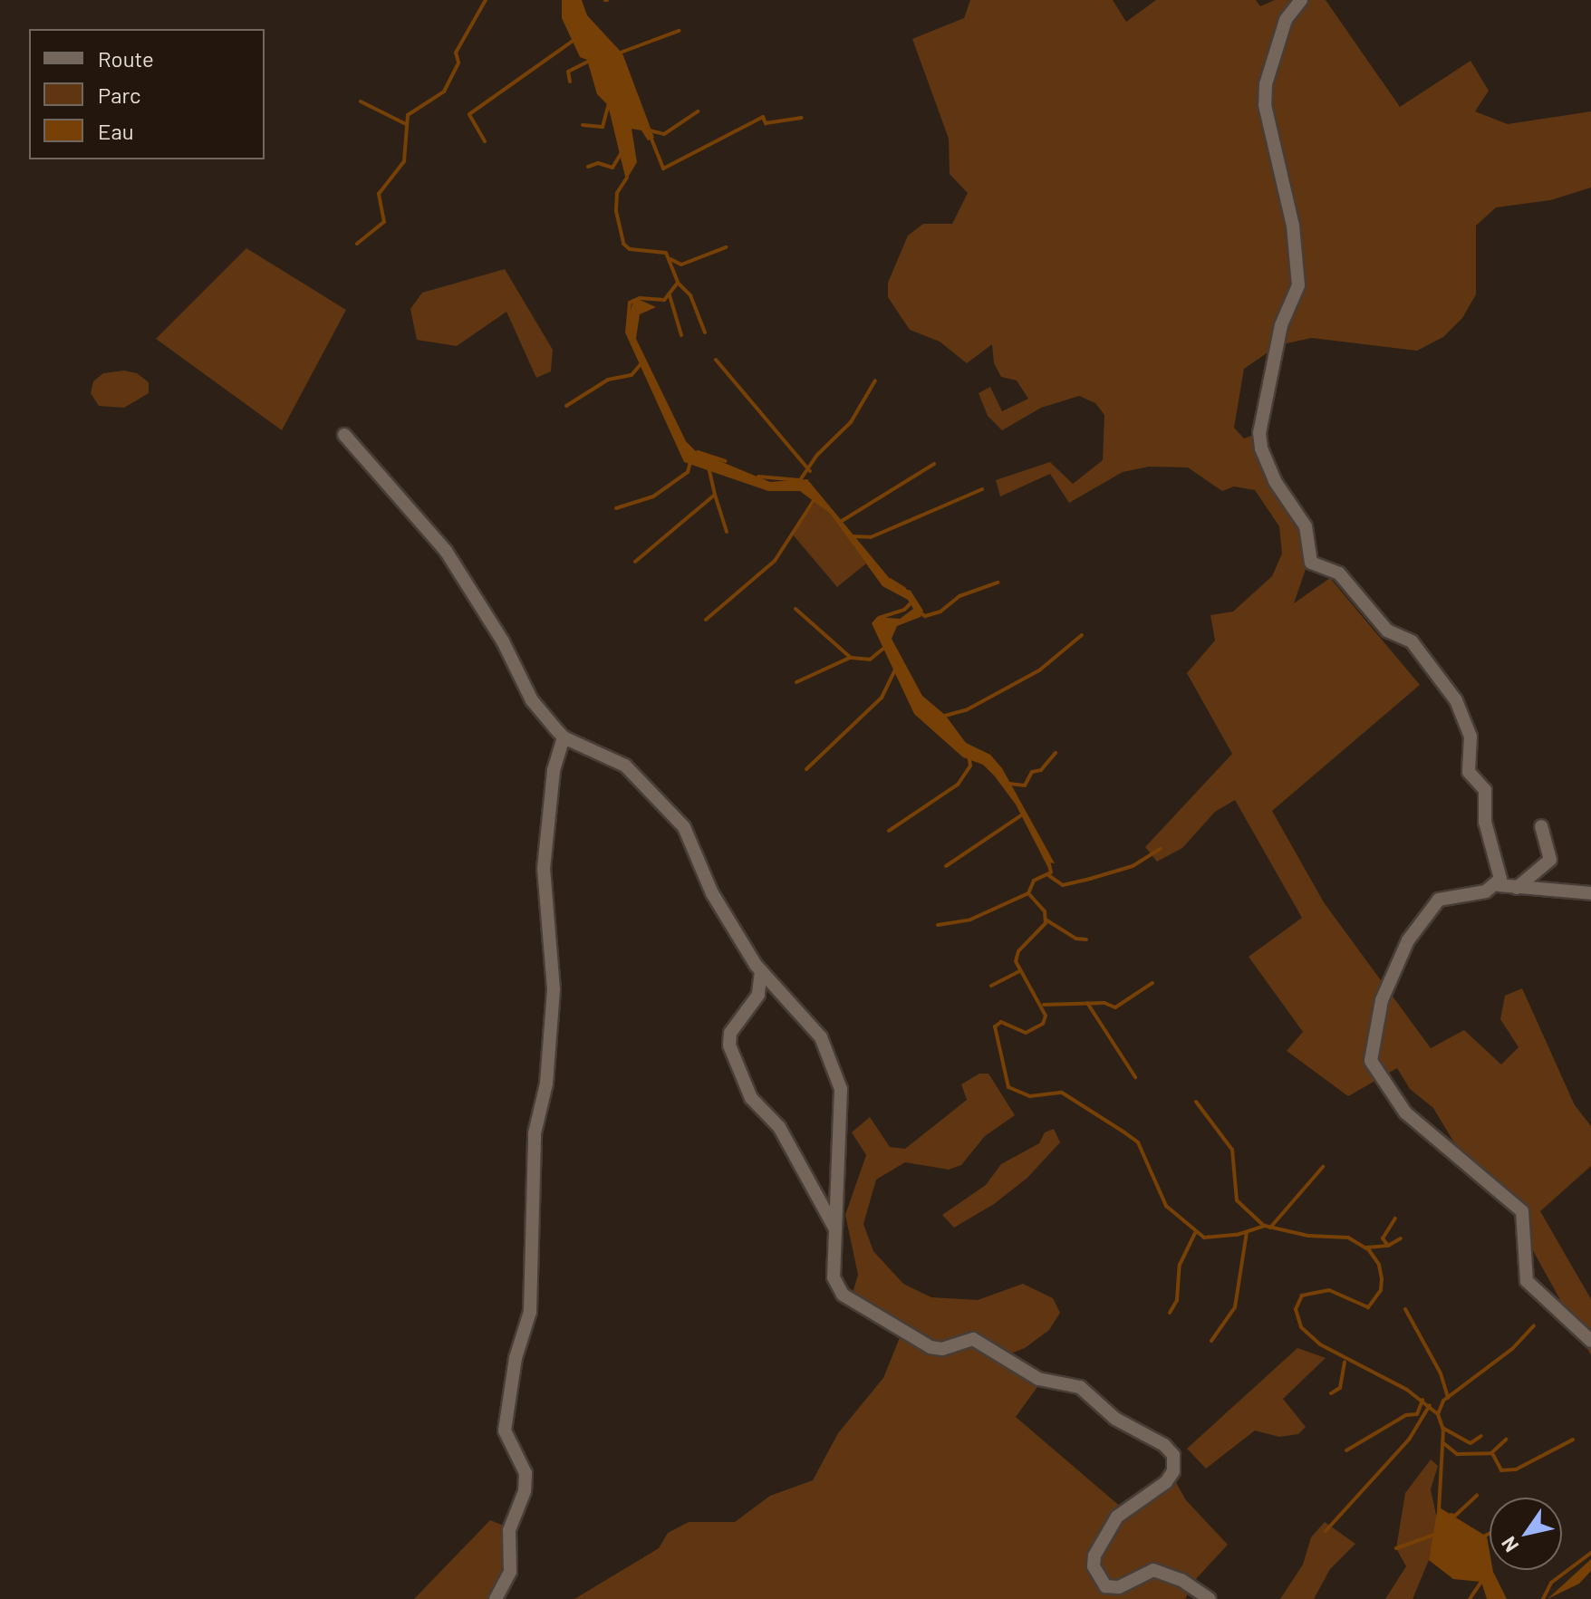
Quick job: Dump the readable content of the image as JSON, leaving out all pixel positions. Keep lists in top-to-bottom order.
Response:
{
  "legend": ["Route", "Parc", "Eau"],
  "north": "bottom left"
}
